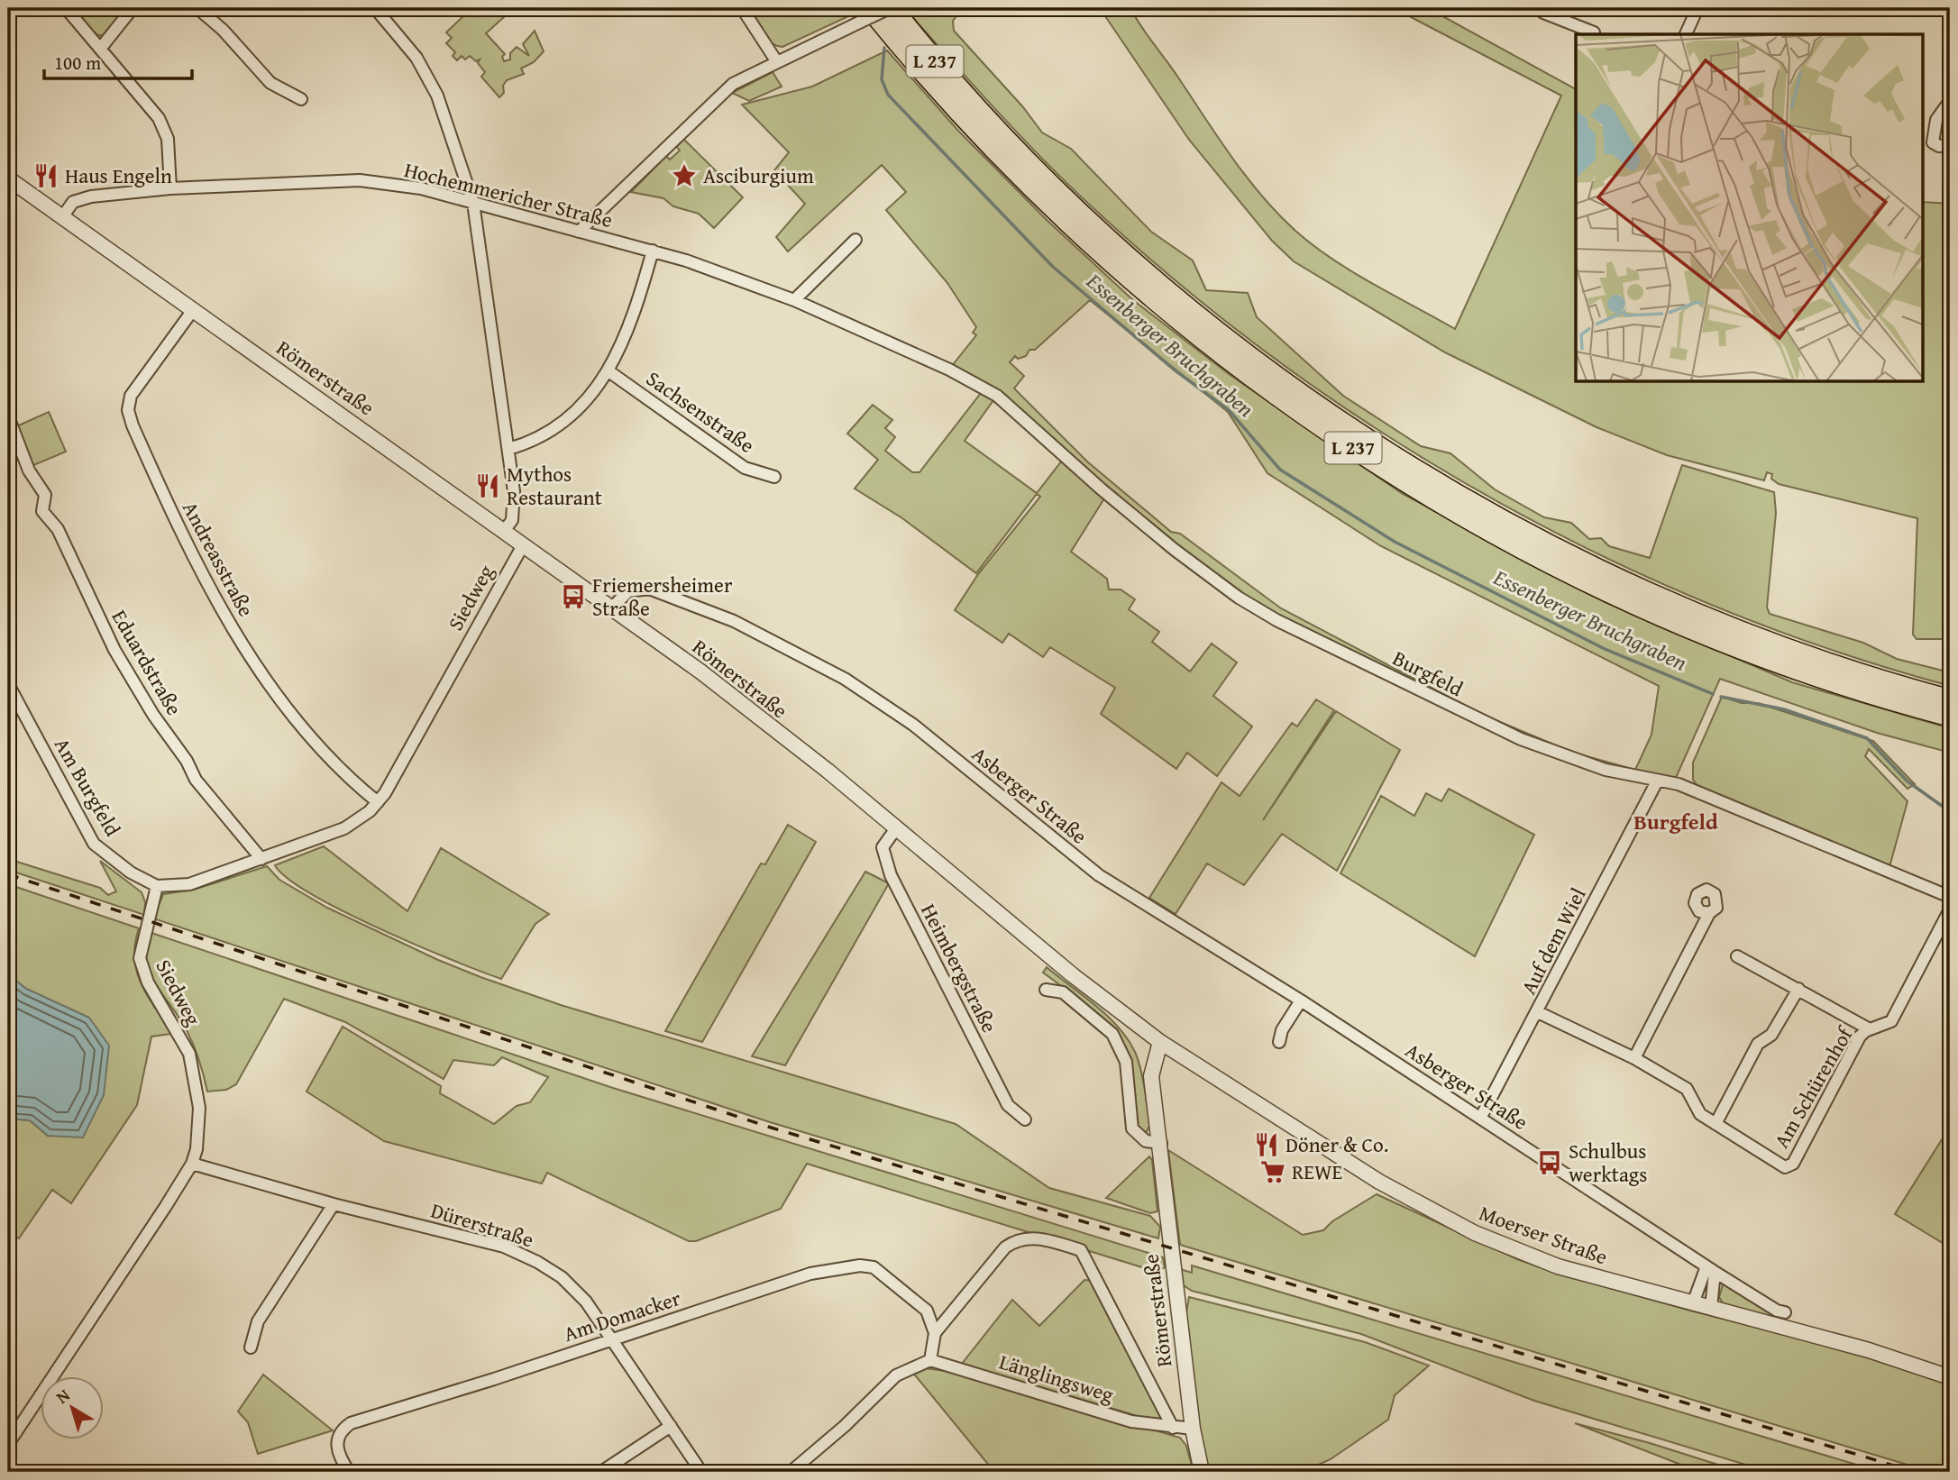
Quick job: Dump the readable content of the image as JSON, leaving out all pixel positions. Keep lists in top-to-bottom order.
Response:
{
  "streets": {
    "highway": ["L 237"],
    "street": [
      "Hochemmericher Straße",
      "Römerstraße",
      "Sachsenstraße",
      "Andreasstraße",
      "Siedweg",
      "Eduardstraße",
      "Burgfeld",
      "Am Burgfeld",
      "Asberger Straße",
      "Auf dem Wiel",
      "Heimbergstraße",
      "Am Schürenhof",
      "Dürerstraße",
      "Moerser Straße",
      "Am Domacker",
      "Länglingsweg"
    ]
  },
  "crossings": [
    ["Hochemmericher Straße", "Römerstraße"],
    ["Hochemmericher Straße", "Burgfeld"],
    ["Römerstraße", "Andreasstraße"],
    ["Römerstraße", "Siedweg"],
    ["Römerstraße", "Asberger Straße"],
    ["Römerstraße", "Heimbergstraße"],
    ["Römerstraße", "Moerser Straße"],
    ["Römerstraße", "Länglingsweg"],
    ["Andreasstraße", "Siedweg"],
    ["Siedweg", "Eduardstraße"],
    ["Siedweg", "Am Burgfeld"],
    ["Siedweg", "Dürerstraße"],
    ["Burgfeld", "Auf dem Wiel"],
    ["Asberger Straße", "Auf dem Wiel"],
    ["Auf dem Wiel", "Am Schürenhof"],
    ["Dürerstraße", "Am Domacker"],
    ["Am Domacker", "Länglingsweg"]
  ],
  "districts": ["Burgfeld"],
  "water": ["Essenberger Bruchgraben"],
  "places": {
    "restaurant": ["Haus Engeln", "Mythos Restaurant", "Döner & Co."],
    "place": ["Asciburgium"],
    "bus stop": ["Friemersheimer Straße", "Schulbus werktags"],
    "supermarket": ["REWE"]
  },
  "scale_bar": "100 m",
  "north": "top left"
}
